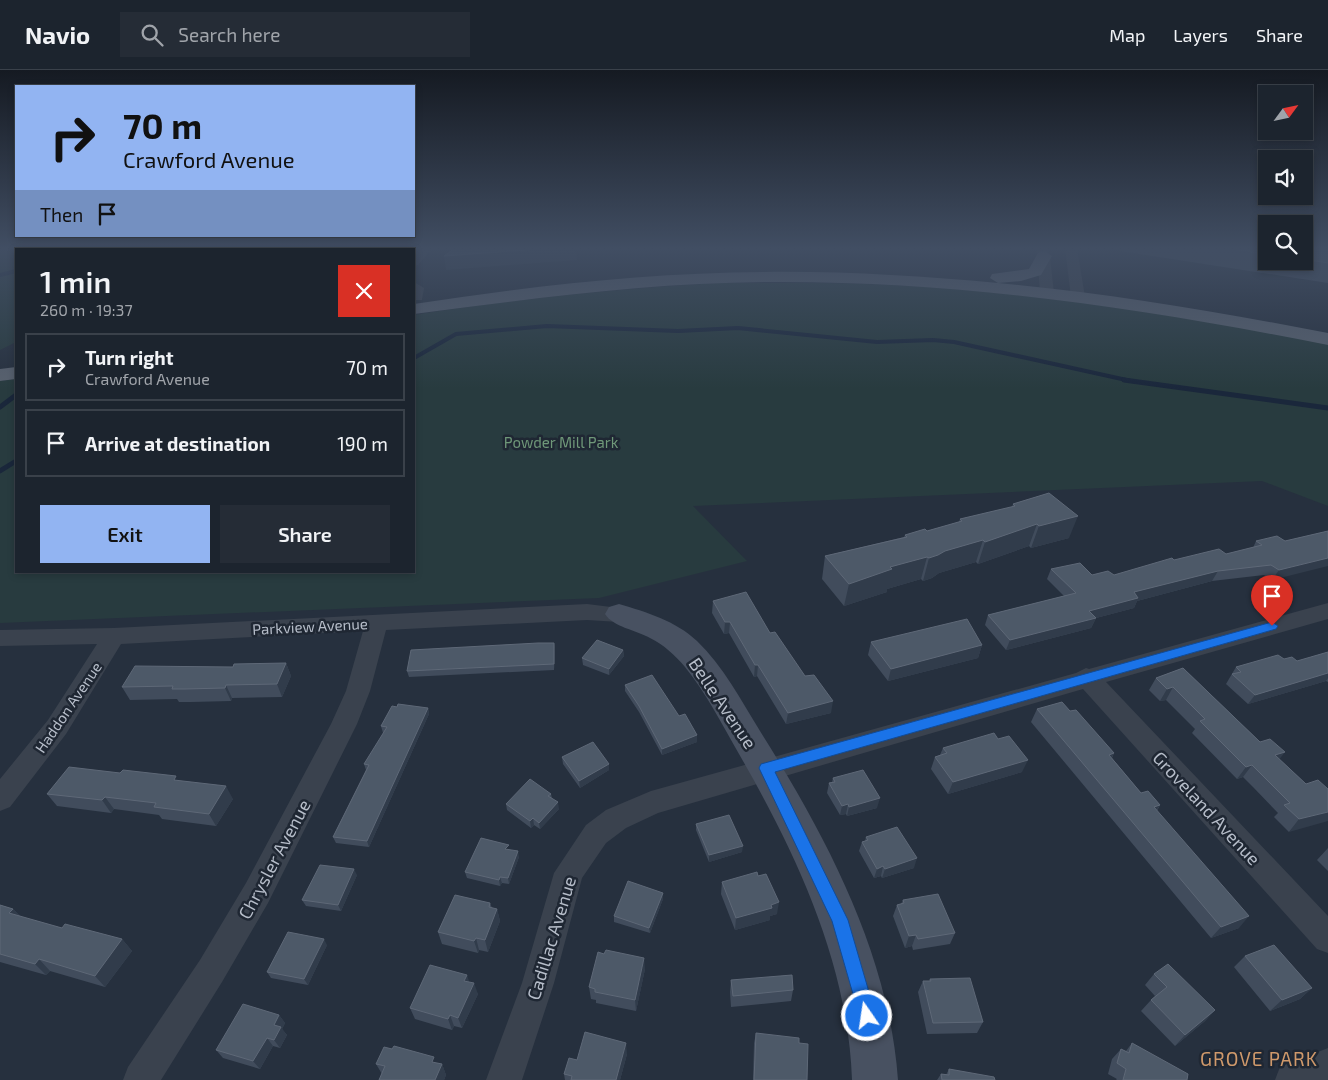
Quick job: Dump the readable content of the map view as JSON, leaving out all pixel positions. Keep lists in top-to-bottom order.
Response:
{
  "streets": {
    "street": [
      "Parkview Avenue",
      "Belle Avenue",
      "Haddon Avenue",
      "Groveland Avenue",
      "Chrysler Avenue",
      "Cadillac Avenue"
    ]
  },
  "crossings": [
    ["Parkview Avenue", "Belle Avenue"],
    ["Parkview Avenue", "Haddon Avenue"],
    ["Parkview Avenue", "Chrysler Avenue"],
    ["Belle Avenue", "Cadillac Avenue"],
    ["Groveland Avenue", "Cadillac Avenue"]
  ],
  "districts": ["GROVE PARK"],
  "parks": ["Powder Mill Park"],
  "north": "top right",
  "page": {
    "header": "Navio",
    "search": "Search here",
    "nav": ["Map", "Layers", "Share"],
    "turn": ["70 m", "Crawford Avenue"],
    "then": "Then",
    "heading": ["1 min", "260 m · 19:37"],
    "list": [
      {
        "name": "Turn right",
        "note": "Crawford Avenue",
        "value": "70 m"
      },
      {
        "name": "Arrive at destination",
        "value": "190 m"
      }
    ],
    "buttons": ["Exit", "Share"]
  }
}
